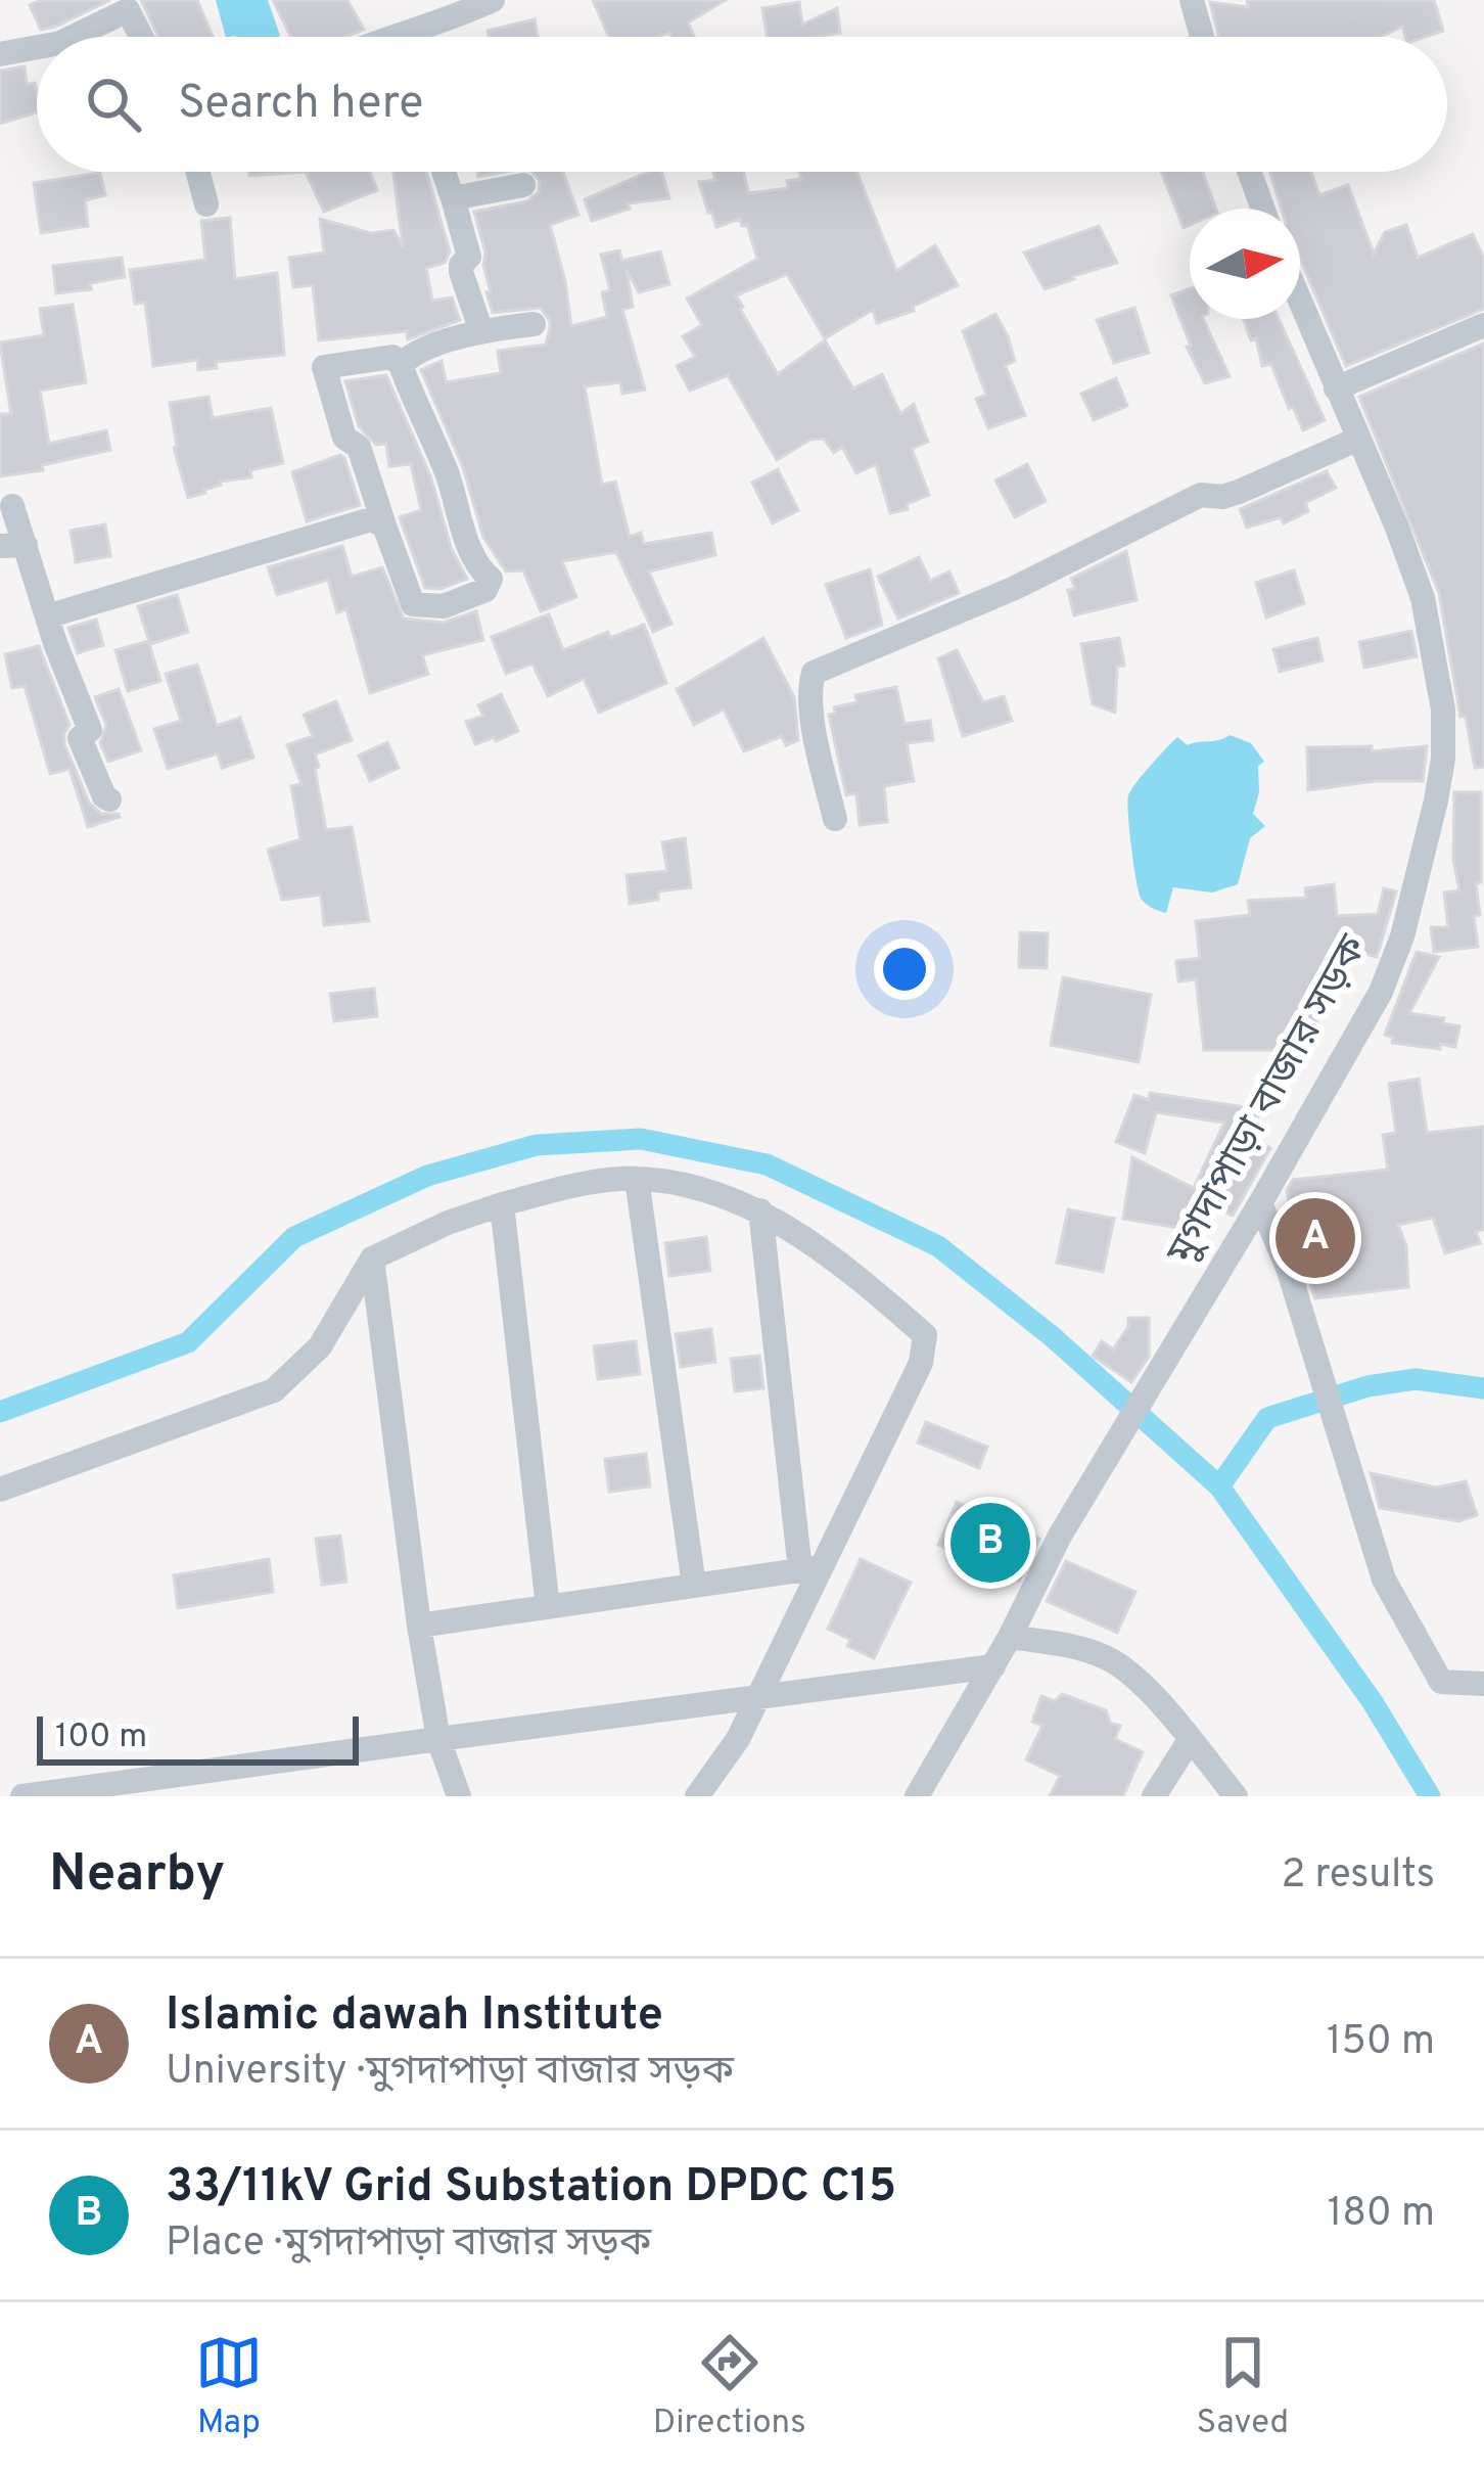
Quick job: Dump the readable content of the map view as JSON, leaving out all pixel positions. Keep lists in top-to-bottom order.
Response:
{
  "streets": {
    "street": ["মুগদাপাড়া বাজার সড়ক"]
  },
  "scale_bar": "100 m",
  "north": "right",
  "page": {
    "search": "Search here",
    "pins": ["A", "B"],
    "scale": "100 m",
    "heading": ["Nearby", "2 results"],
    "list": [
      {
        "mark": "A",
        "name": "Islamic dawah Institute",
        "note": "University · মুগদাপাড়া বাজার সড়ক",
        "value": "150 m"
      },
      {
        "mark": "B",
        "name": "33/11kV Grid Substation DPDC C15",
        "note": "Place · মুগদাপাড়া বাজার সড়ক",
        "value": "180 m"
      }
    ],
    "nav": ["Map", "Directions", "Saved"]
  }
}
